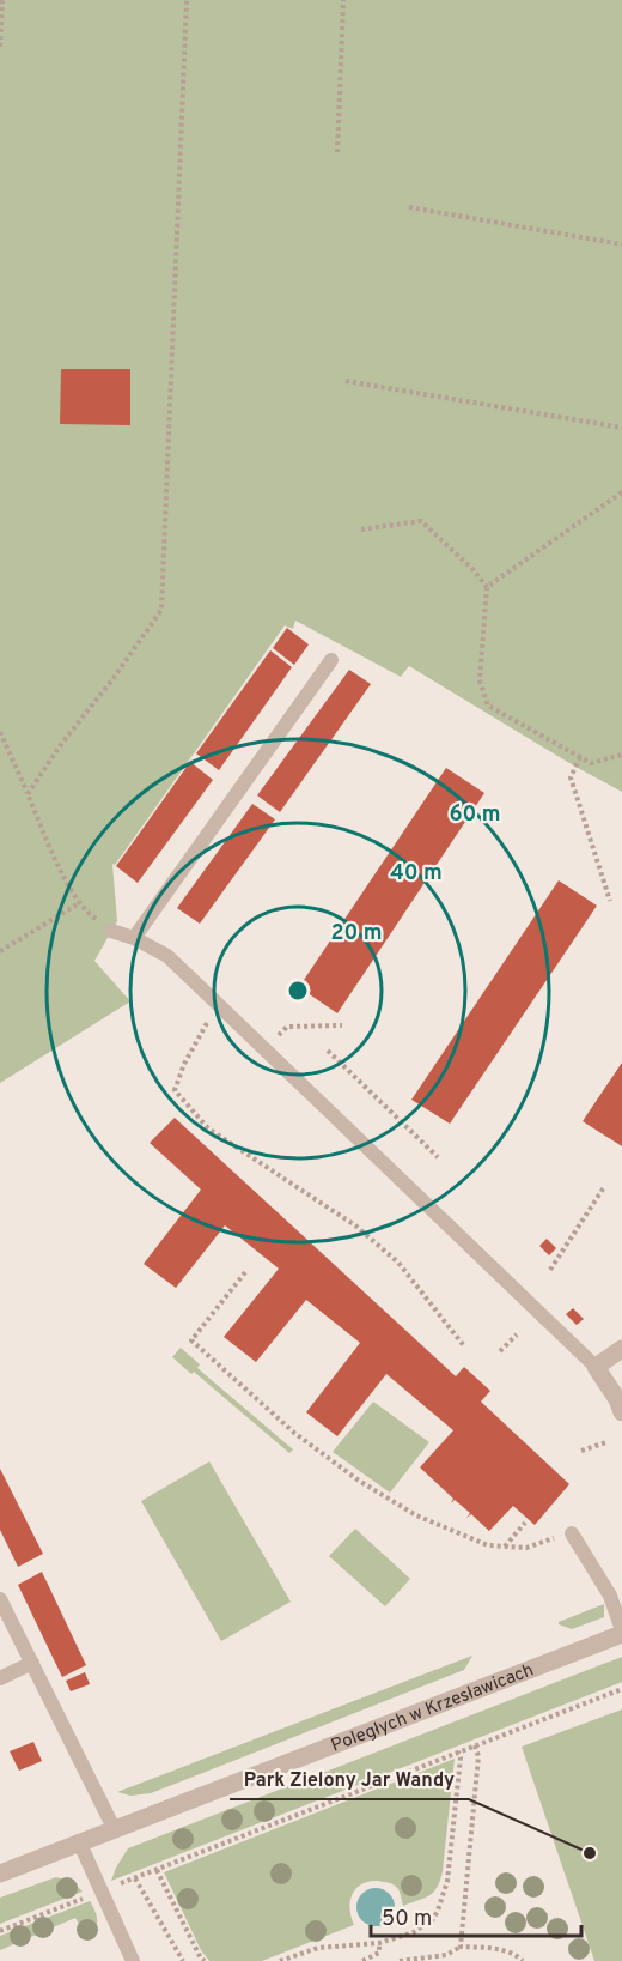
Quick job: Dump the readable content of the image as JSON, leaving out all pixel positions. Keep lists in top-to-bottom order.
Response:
{
  "streets": {
    "street": ["Poległych w Krzesławicach"]
  },
  "places": ["Park Zielony Jar Wandy"],
  "scale_bar": "50 m",
  "rings": ["60 m", "40 m", "20 m"]
}
